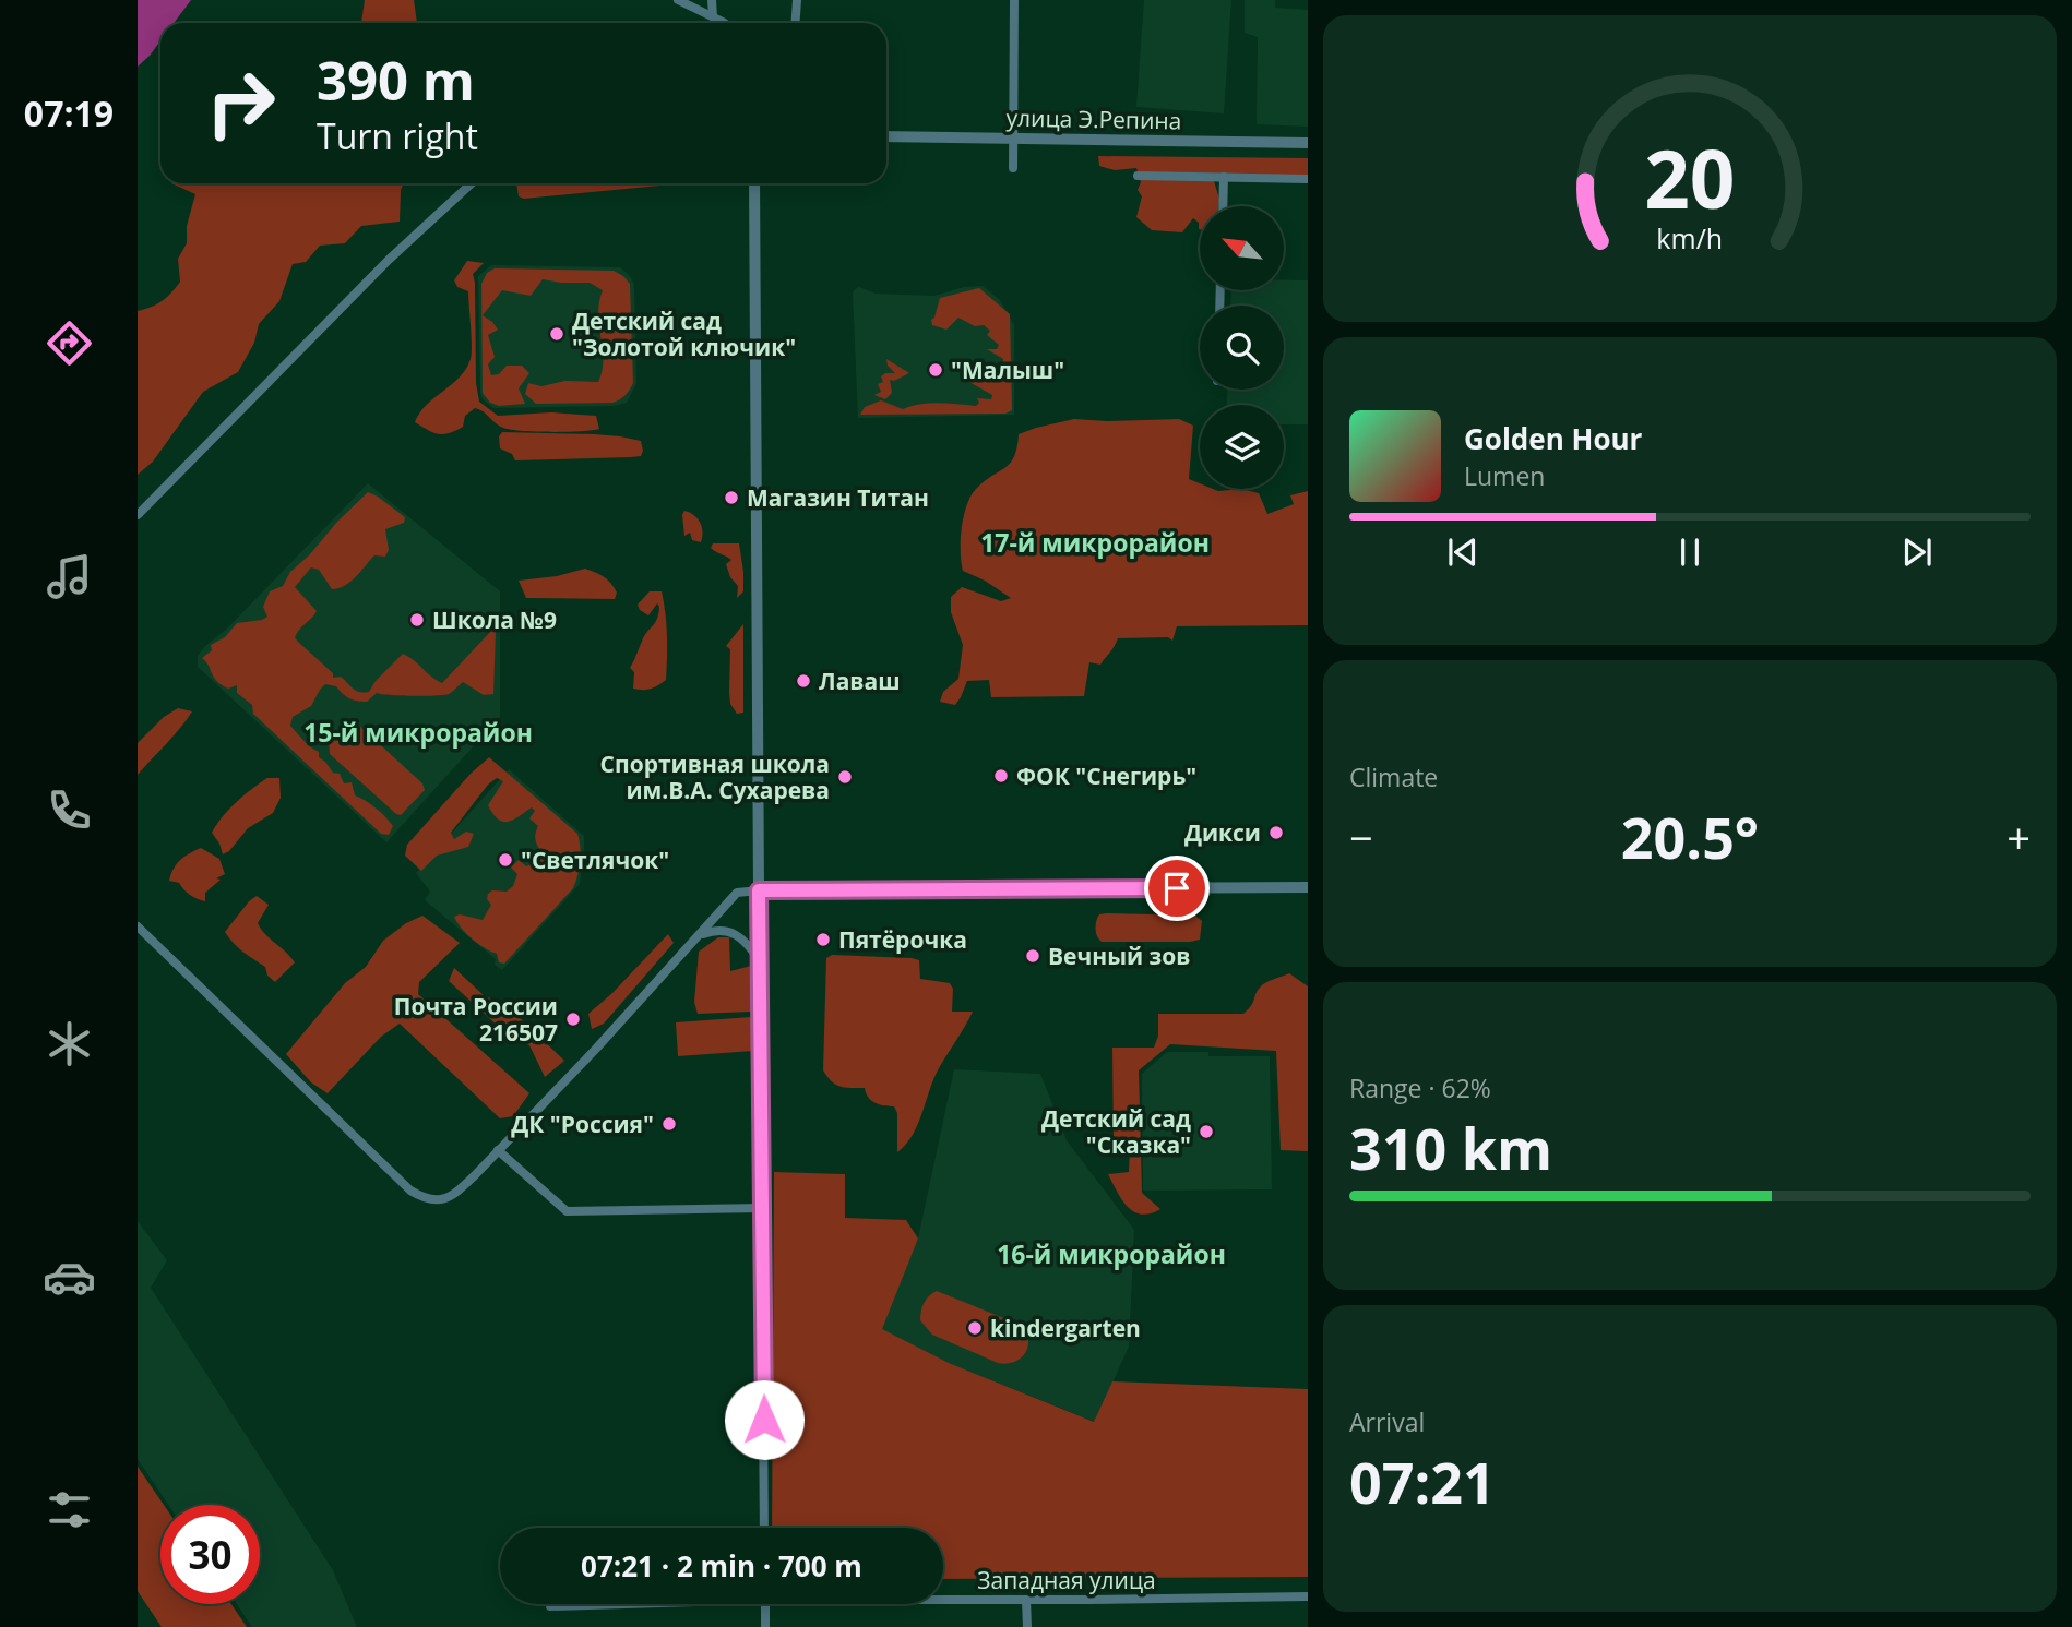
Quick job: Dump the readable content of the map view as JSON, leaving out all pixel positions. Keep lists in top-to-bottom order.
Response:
{
  "streets": {
    "street": ["улица Э.Репина", "Западная улица"]
  },
  "districts": ["17-й микрорайон", "15-й микрорайон", "16-й микрорайон"],
  "places": [
    "Детский сад \"Золотой ключик\"",
    "\"Малыш\"",
    "Магазин Титан",
    "Школа №9",
    "Лаваш",
    "ФОК \"Снегирь\"",
    "Спортивная школа им.В.А. Сухарева",
    "Дикси",
    "\"Светлячок\"",
    "Пятёрочка",
    "Вечный зов",
    "Почта России 216507",
    "ДК \"Россия\"",
    "Детский сад \"Сказка\"",
    "kindergarten"
  ],
  "north": "top left",
  "page": {
    "tabs": "07:19",
    "turn": ["390 m", "Turn right"],
    "song": ["Golden Hour", "Lumen"],
    "tile": [
      "Climate",
      ["Range · 62%", "310 km"],
      ["Arrival", "07:21"]
    ],
    "heat": ["−", "20.5°", "+"],
    "limit": "30",
    "trip": "07:21 · 2 min · 700 m",
    "gauge": ["20", "km/h"]
  }
}
